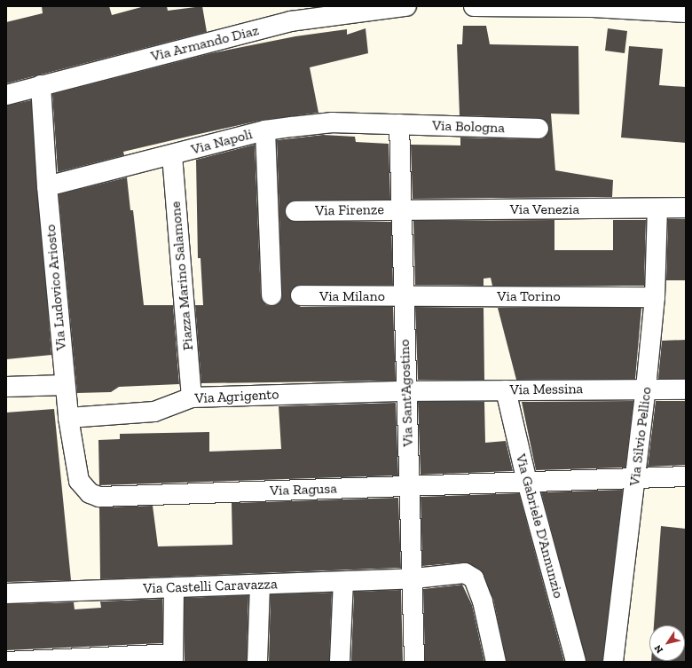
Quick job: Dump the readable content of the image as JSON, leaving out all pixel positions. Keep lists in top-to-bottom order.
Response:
{
  "streets": {
    "street": [
      "Via Armando Diaz",
      "Via Bologna",
      "Via Napoli",
      "Via Venezia",
      "Via Firenze",
      "Piazza Marino Salamone",
      "Via Ludovico Ariosto",
      "Via Milano",
      "Via Torino",
      "Via Messina",
      "Via Sant'Agostino",
      "Via Agrigento",
      "Via Silvio Pellico",
      "Via Ragusa",
      "Via Gabriele D'Annunzio",
      "Via Castelli Caravazza"
    ]
  },
  "crossings": [
    ["Via Armando Diaz", "Via Ludovico Ariosto"],
    ["Via Bologna", "Via Napoli"],
    ["Via Bologna", "Via Sant'Agostino"],
    ["Via Napoli", "Piazza Marino Salamone"],
    ["Via Napoli", "Via Ludovico Ariosto"],
    ["Via Napoli", "Via Sant'Agostino"],
    ["Via Venezia", "Via Firenze"],
    ["Via Venezia", "Via Sant'Agostino"],
    ["Via Venezia", "Via Silvio Pellico"],
    ["Via Firenze", "Via Sant'Agostino"],
    ["Piazza Marino Salamone", "Via Agrigento"],
    ["Via Ludovico Ariosto", "Via Agrigento"],
    ["Via Ludovico Ariosto", "Via Ragusa"],
    ["Via Milano", "Via Torino"],
    ["Via Milano", "Via Sant'Agostino"],
    ["Via Torino", "Via Sant'Agostino"],
    ["Via Torino", "Via Silvio Pellico"],
    ["Via Messina", "Via Sant'Agostino"],
    ["Via Messina", "Via Agrigento"],
    ["Via Messina", "Via Silvio Pellico"],
    ["Via Messina", "Via Gabriele D'Annunzio"],
    ["Via Sant'Agostino", "Via Agrigento"],
    ["Via Sant'Agostino", "Via Ragusa"],
    ["Via Sant'Agostino", "Via Castelli Caravazza"],
    ["Via Silvio Pellico", "Via Ragusa"],
    ["Via Ragusa", "Via Gabriele D'Annunzio"]
  ],
  "north": "bottom left"
}
